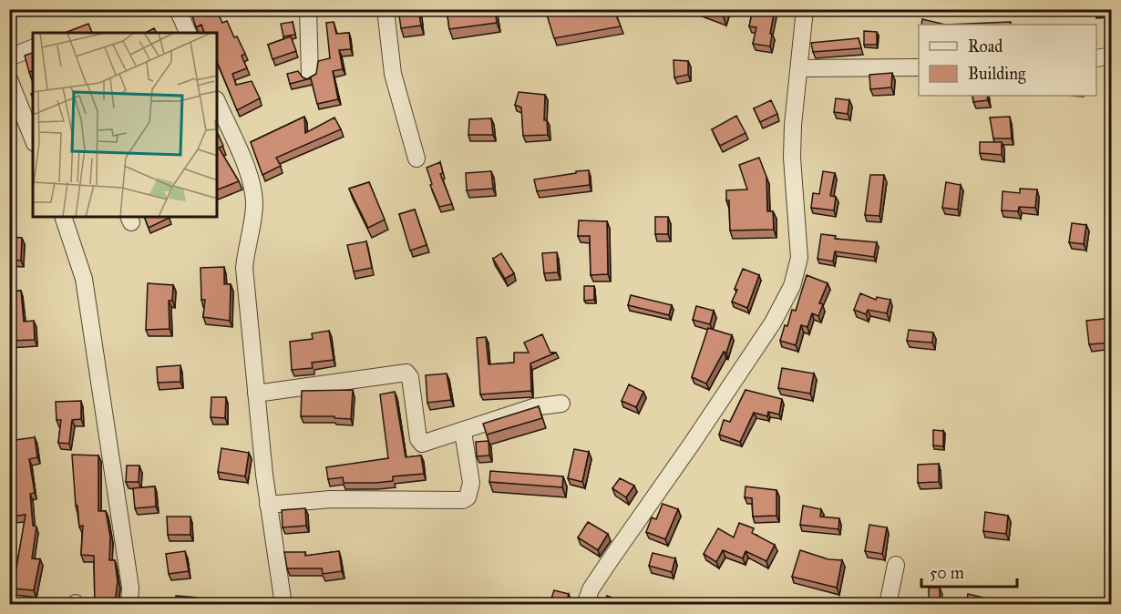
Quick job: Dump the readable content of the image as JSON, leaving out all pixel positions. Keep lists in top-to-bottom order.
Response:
{
  "legend": ["Road", "Building"],
  "scale_bar": "50 m"
}
